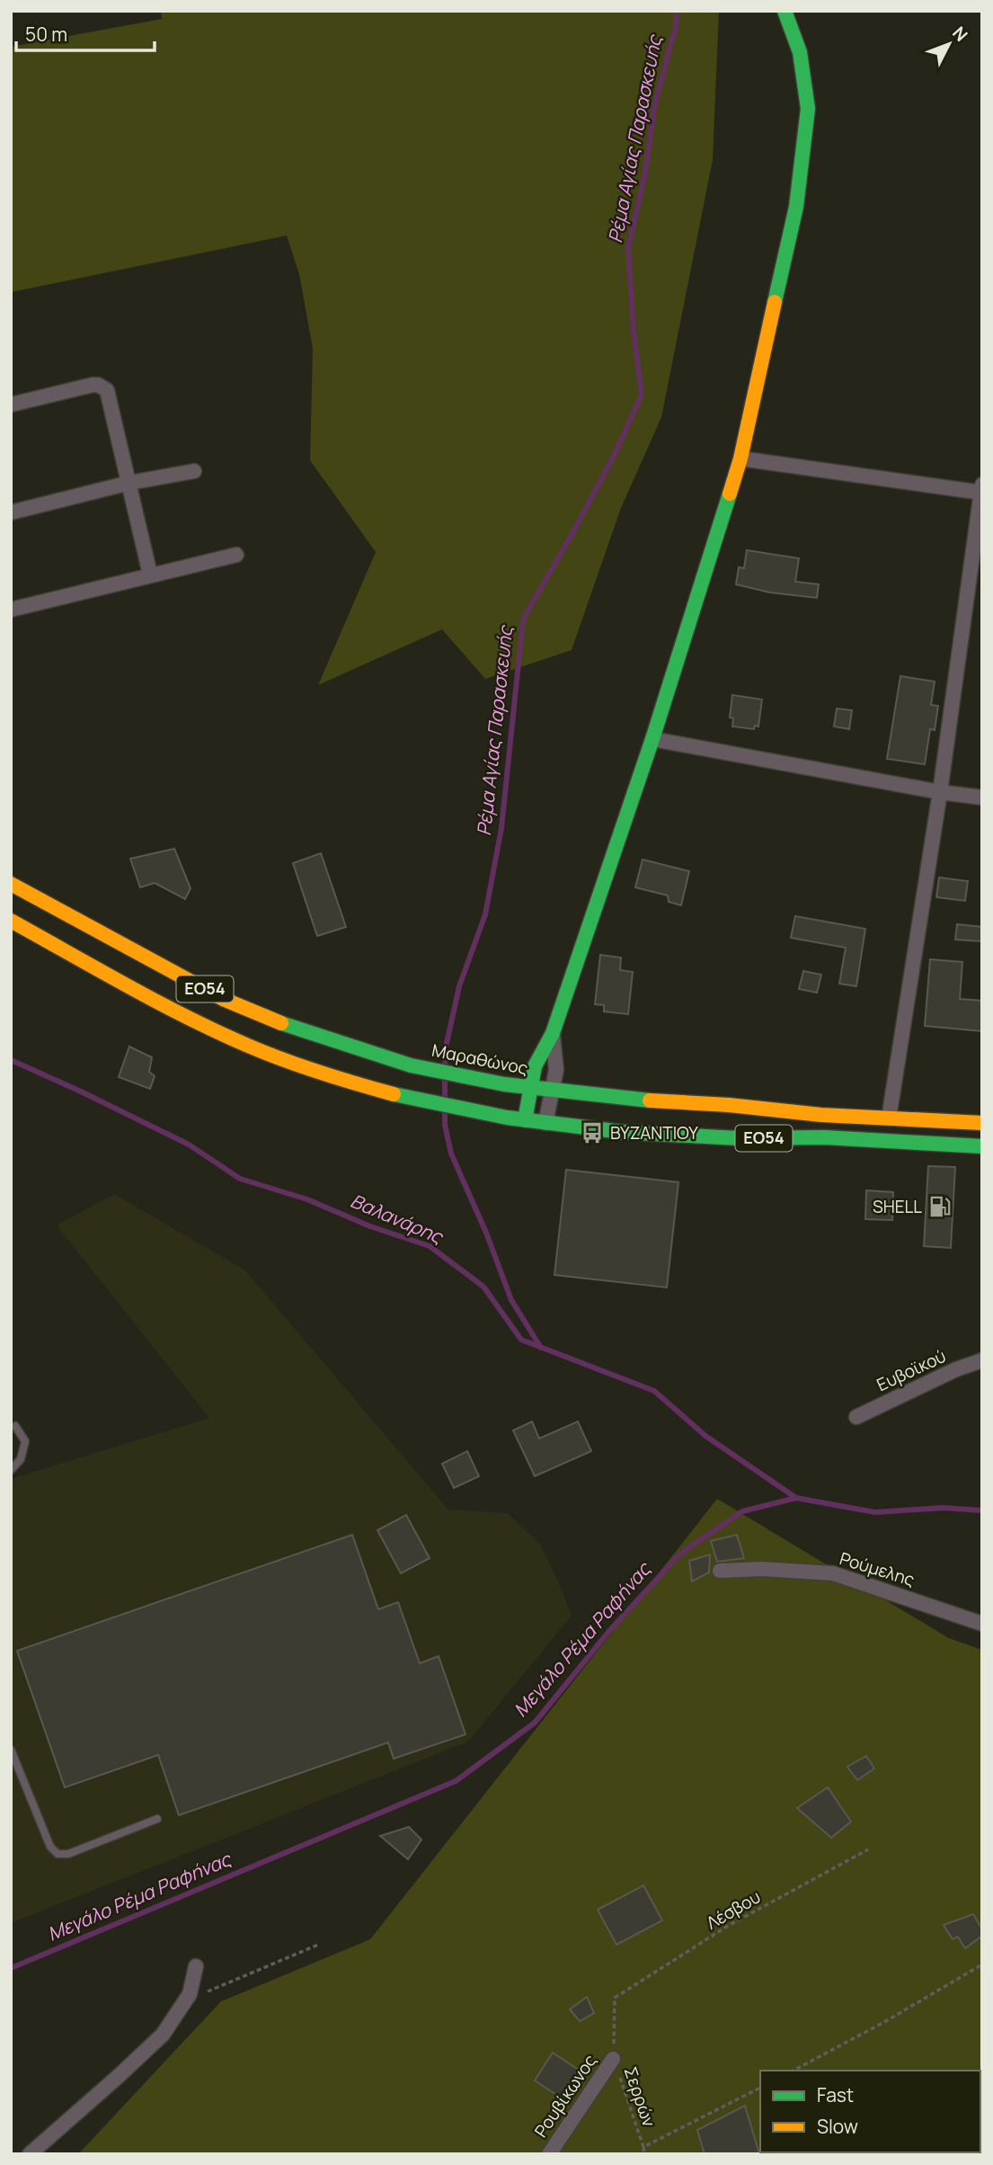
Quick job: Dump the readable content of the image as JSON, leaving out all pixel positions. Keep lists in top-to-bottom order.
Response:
{
  "streets": {
    "main road": ["ΕΟ54", "Μαραθώνος"],
    "street": ["Ευβοϊκού", "Ρούμελης", "Ρουβίκωνος"],
    "path": ["Λέσβου", "Σερρών"]
  },
  "crossings": [
    ["Λέσβου", "Σερρών"],
    ["Ρουβίκωνος", "Σερρών"]
  ],
  "water": ["Ρέμα Αγίας Παρασκευής", "Βαλανάρης", "Μεγάλο Ρέμα Ραφήνας"],
  "places": {
    "bus stop": ["ΒΥΖΑΝΤΙΟΥ"],
    "fuel station": ["SHELL"]
  },
  "legend": ["Fast", "Slow"],
  "scale_bar": "50 m",
  "north": "top right"
}
